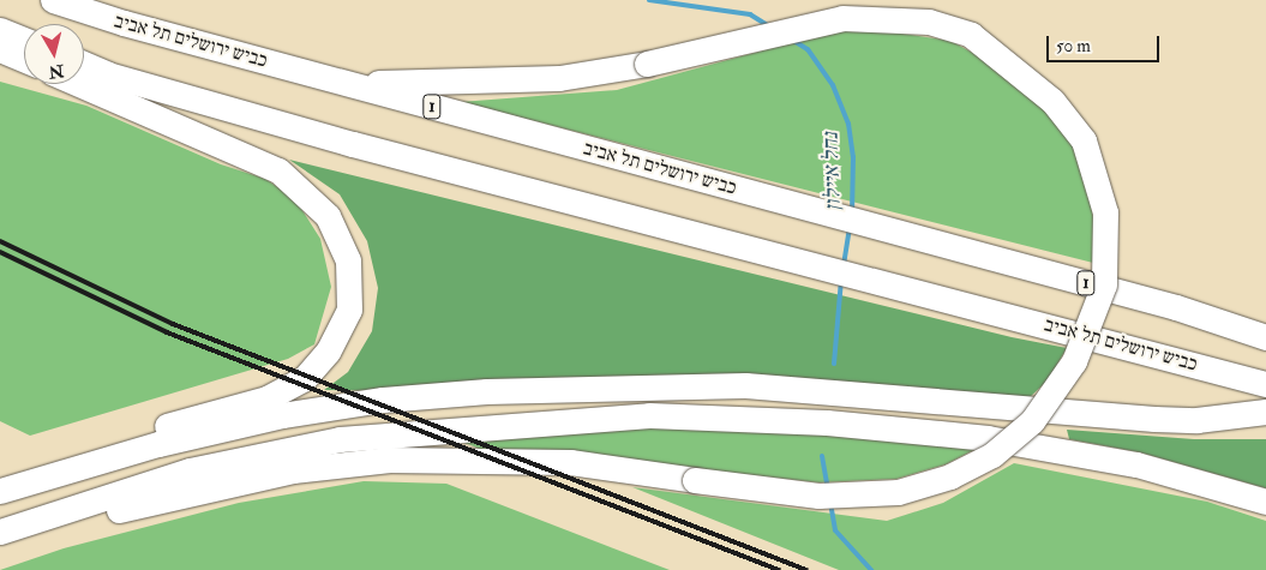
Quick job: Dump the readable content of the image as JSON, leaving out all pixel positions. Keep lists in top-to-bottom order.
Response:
{
  "streets": {
    "highway": ["כביש ירושלים תל אביב", "1"]
  },
  "water": ["נחל איילון"],
  "scale_bar": "50 m",
  "north": "bottom"
}
